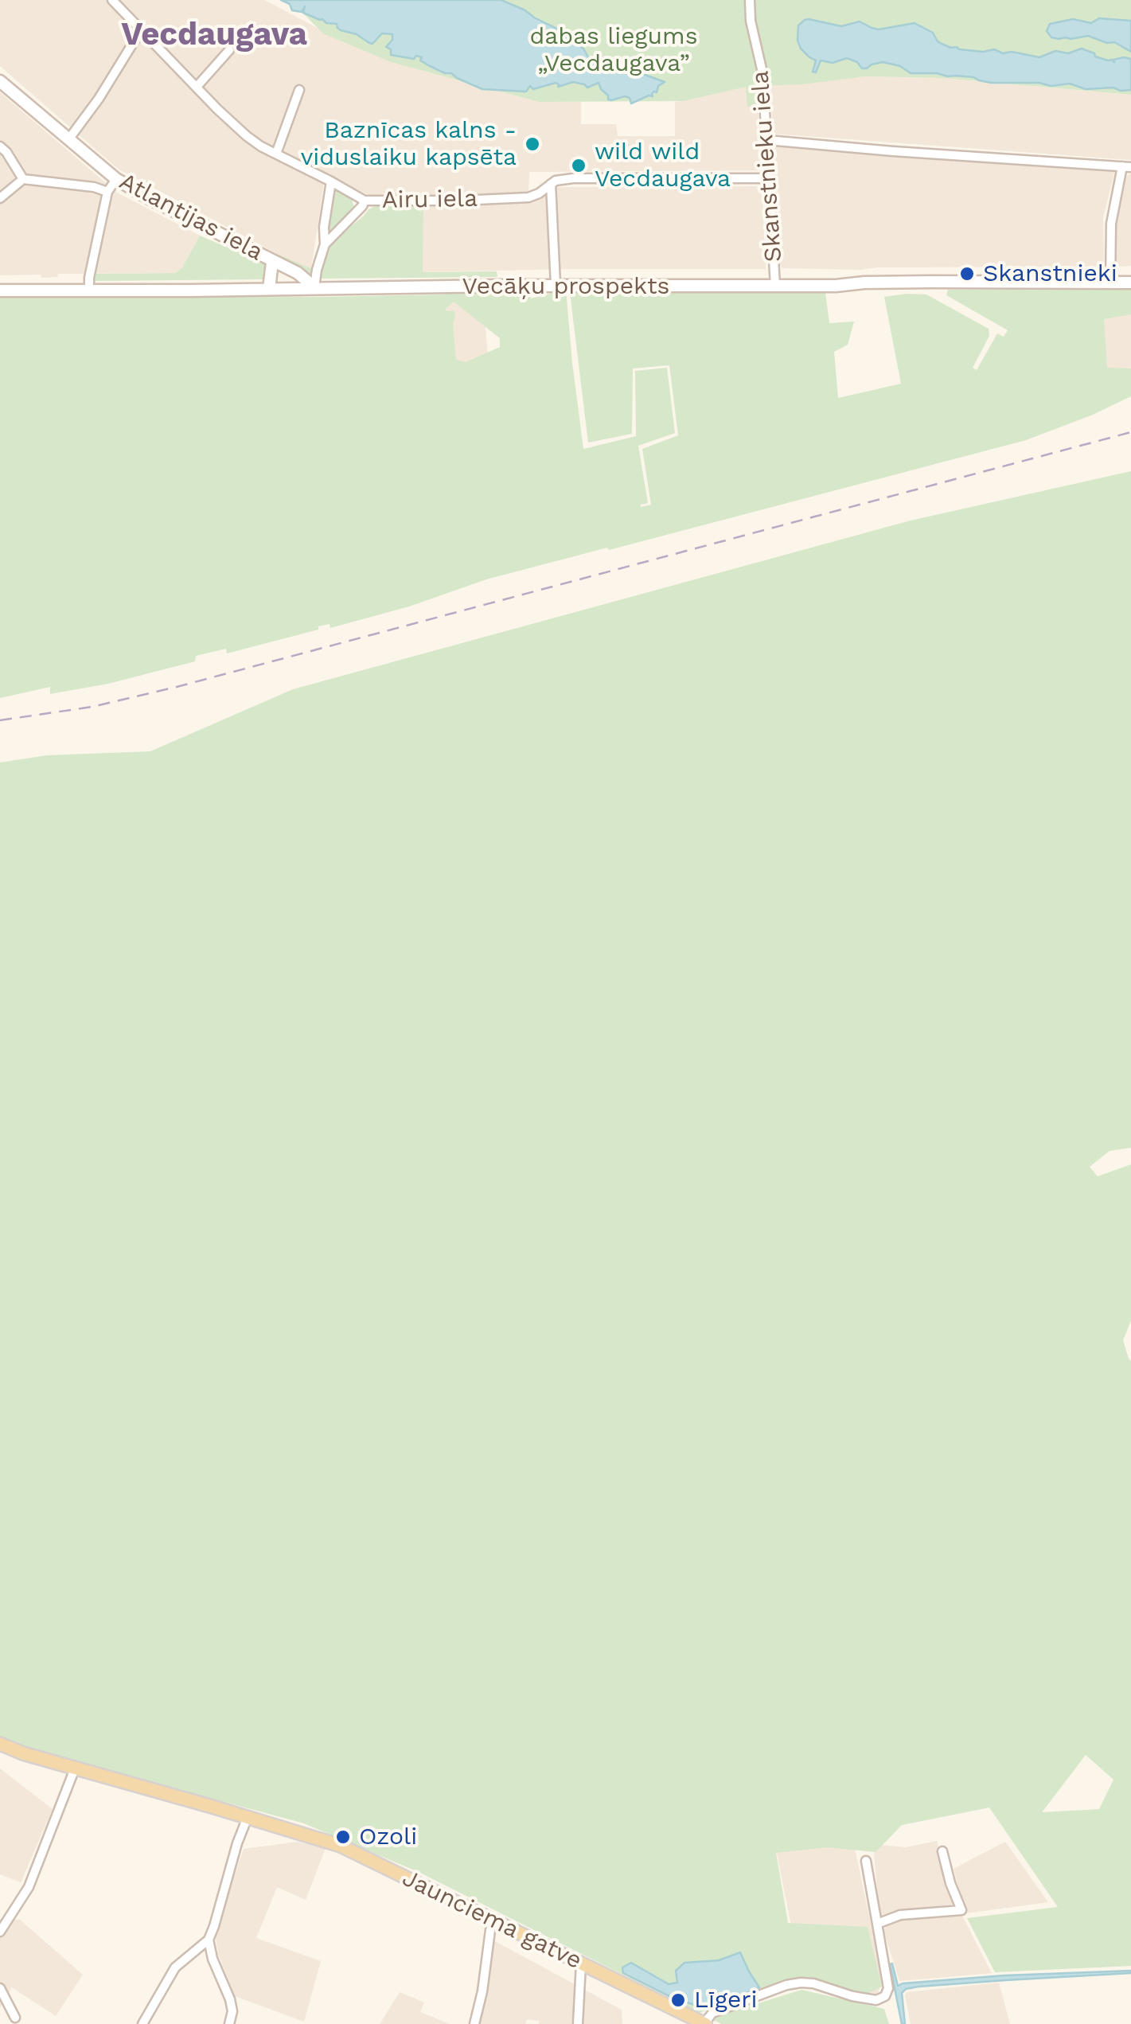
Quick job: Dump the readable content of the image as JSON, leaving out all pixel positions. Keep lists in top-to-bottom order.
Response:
{
  "streets": {
    "main road": ["Atlantijas iela", "Vecāķu prospekts", "Jaunciema gatve"],
    "street": ["Skanstnieku iela", "Airu iela"]
  },
  "crossings": [
    ["Skanstnieku iela", "Airu iela"],
    ["Skanstnieku iela", "Vecāķu prospekts"],
    ["Atlantijas iela", "Vecāķu prospekts"]
  ],
  "districts": ["Vecdaugava"],
  "parks": ["dabas liegums „Vecdaugava”"],
  "places": [
    "Baznīcas kalns - viduslaiku kapsēta",
    "wild wild Vecdaugava",
    "Skanstnieki",
    "Ozoli",
    "Līgeri"
  ]
}
